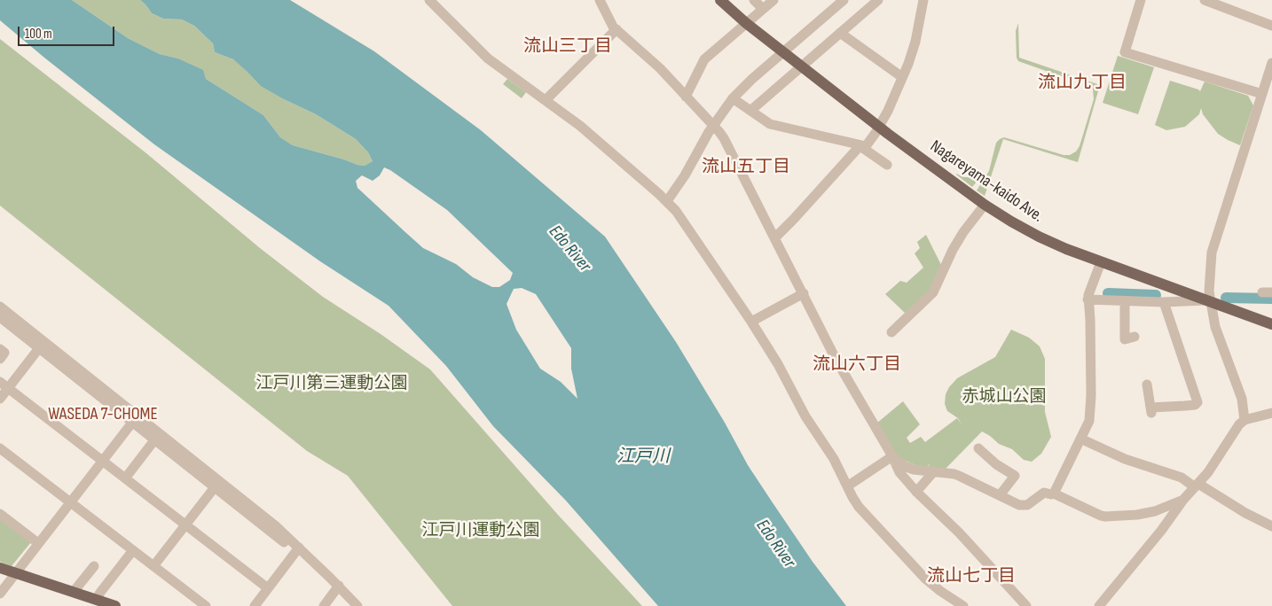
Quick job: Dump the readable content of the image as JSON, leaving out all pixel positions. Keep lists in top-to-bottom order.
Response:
{
  "streets": {
    "main road": ["Nagareyama-kaido Ave."]
  },
  "districts": [
    "流山三丁目",
    "流山九丁目",
    "流山五丁目",
    "流山六丁目",
    "WASEDA 7-CHOME",
    "流山七丁目"
  ],
  "water": ["Edo River", "江戸川"],
  "parks": ["江戸川第三運動公園", "赤城山公園", "江戸川運動公園"],
  "scale_bar": "100 m"
}
